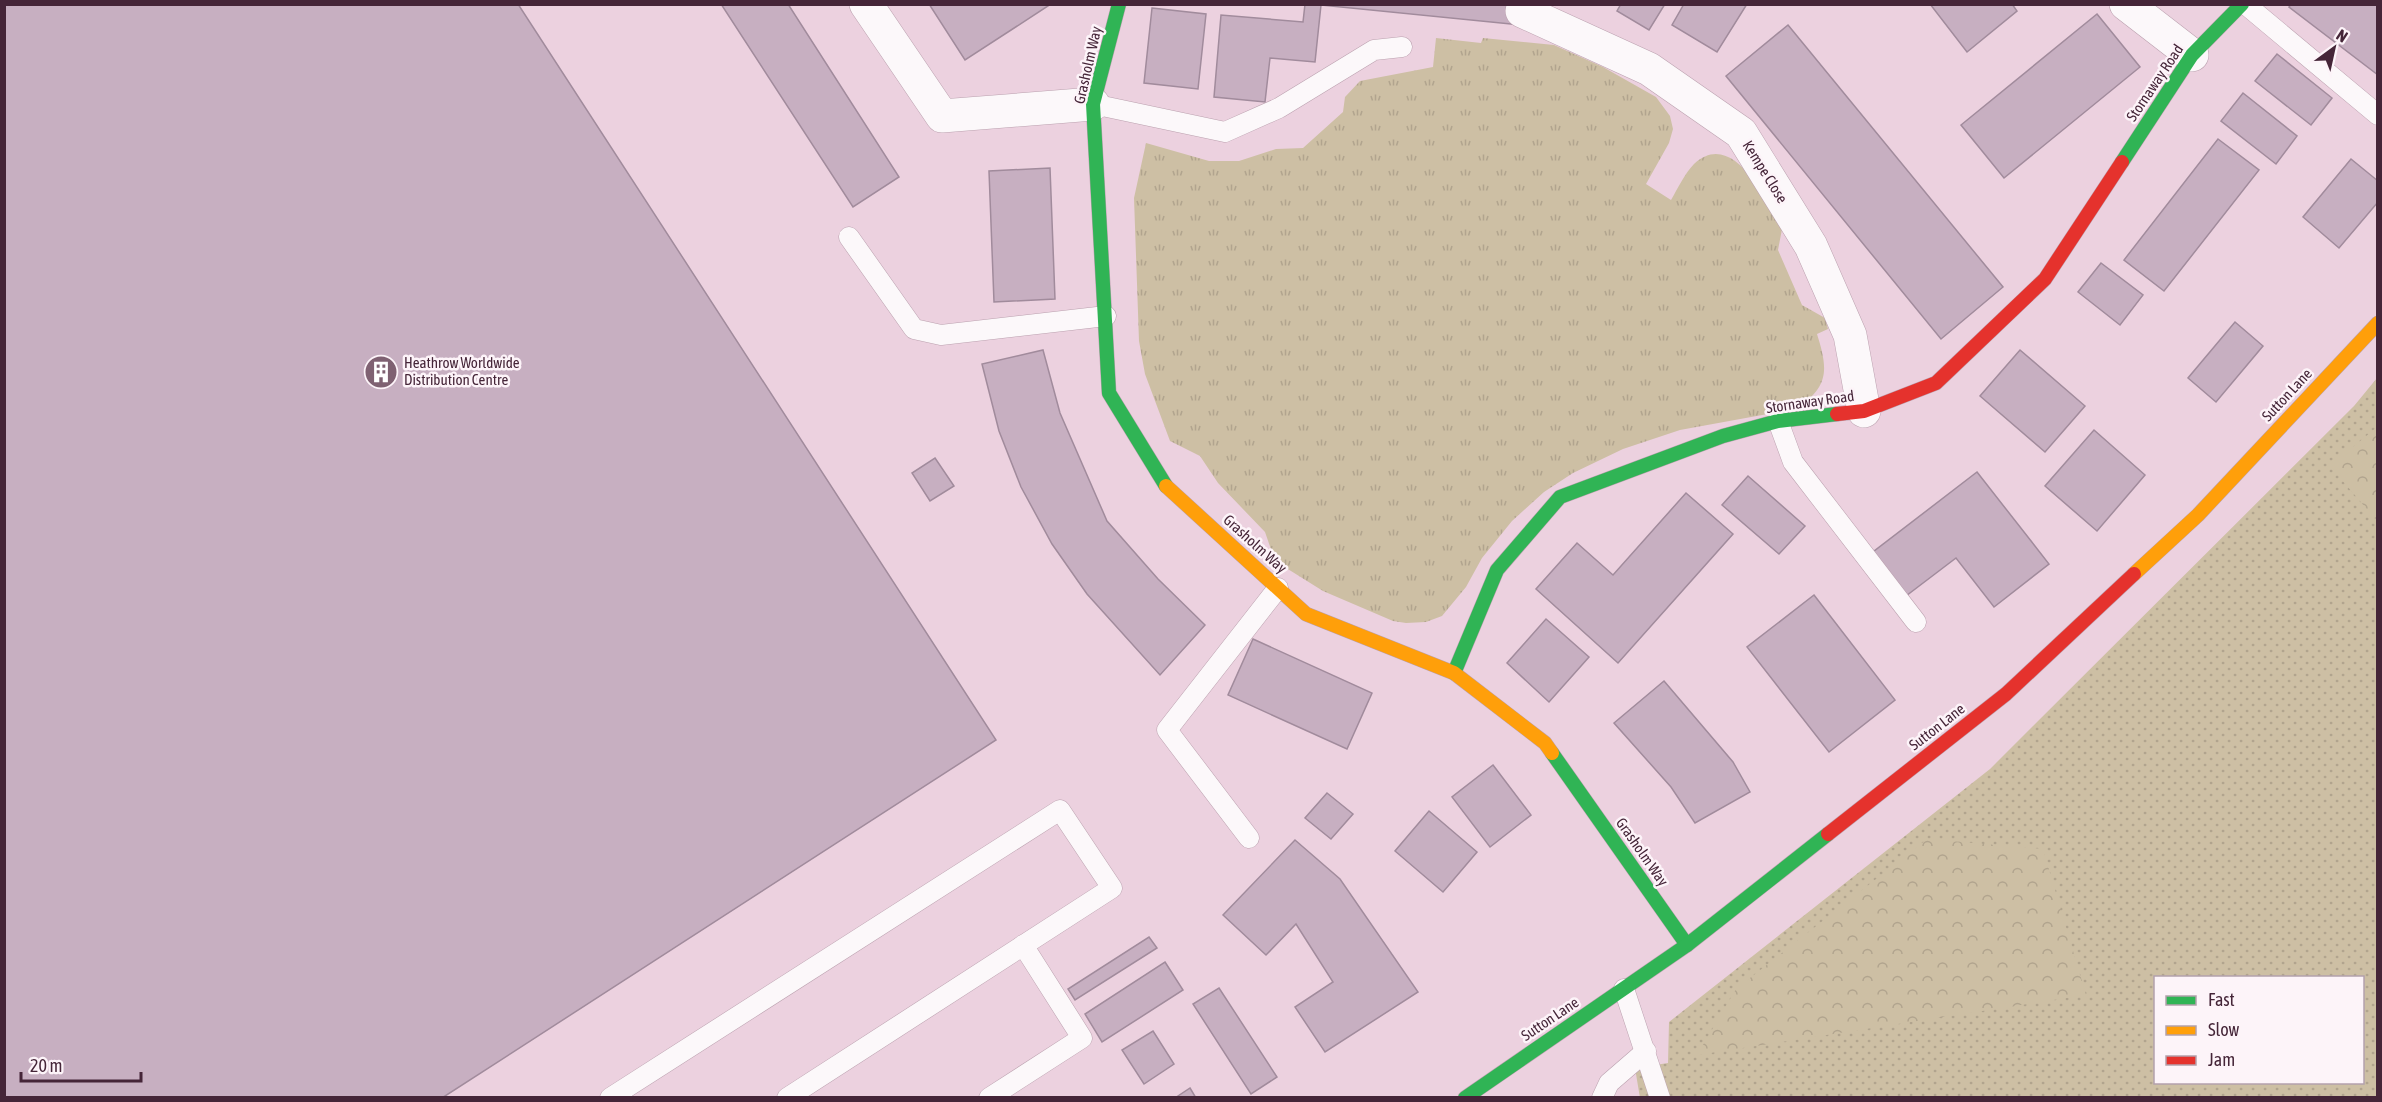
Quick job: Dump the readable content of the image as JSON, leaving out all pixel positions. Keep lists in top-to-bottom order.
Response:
{
  "streets": {
    "street": [
      "Grasholm Way",
      "Stornaway Road",
      "Kempe Close",
      "Sutton Lane"
    ]
  },
  "crossings": [
    ["Grasholm Way", "Stornaway Road"],
    ["Grasholm Way", "Sutton Lane"],
    ["Stornaway Road", "Kempe Close"]
  ],
  "places": {
    "building": ["Heathrow Worldwide Distribution Centre"]
  },
  "legend": ["Fast", "Slow", "Jam"],
  "scale_bar": "20 m",
  "north": "top right"
}
